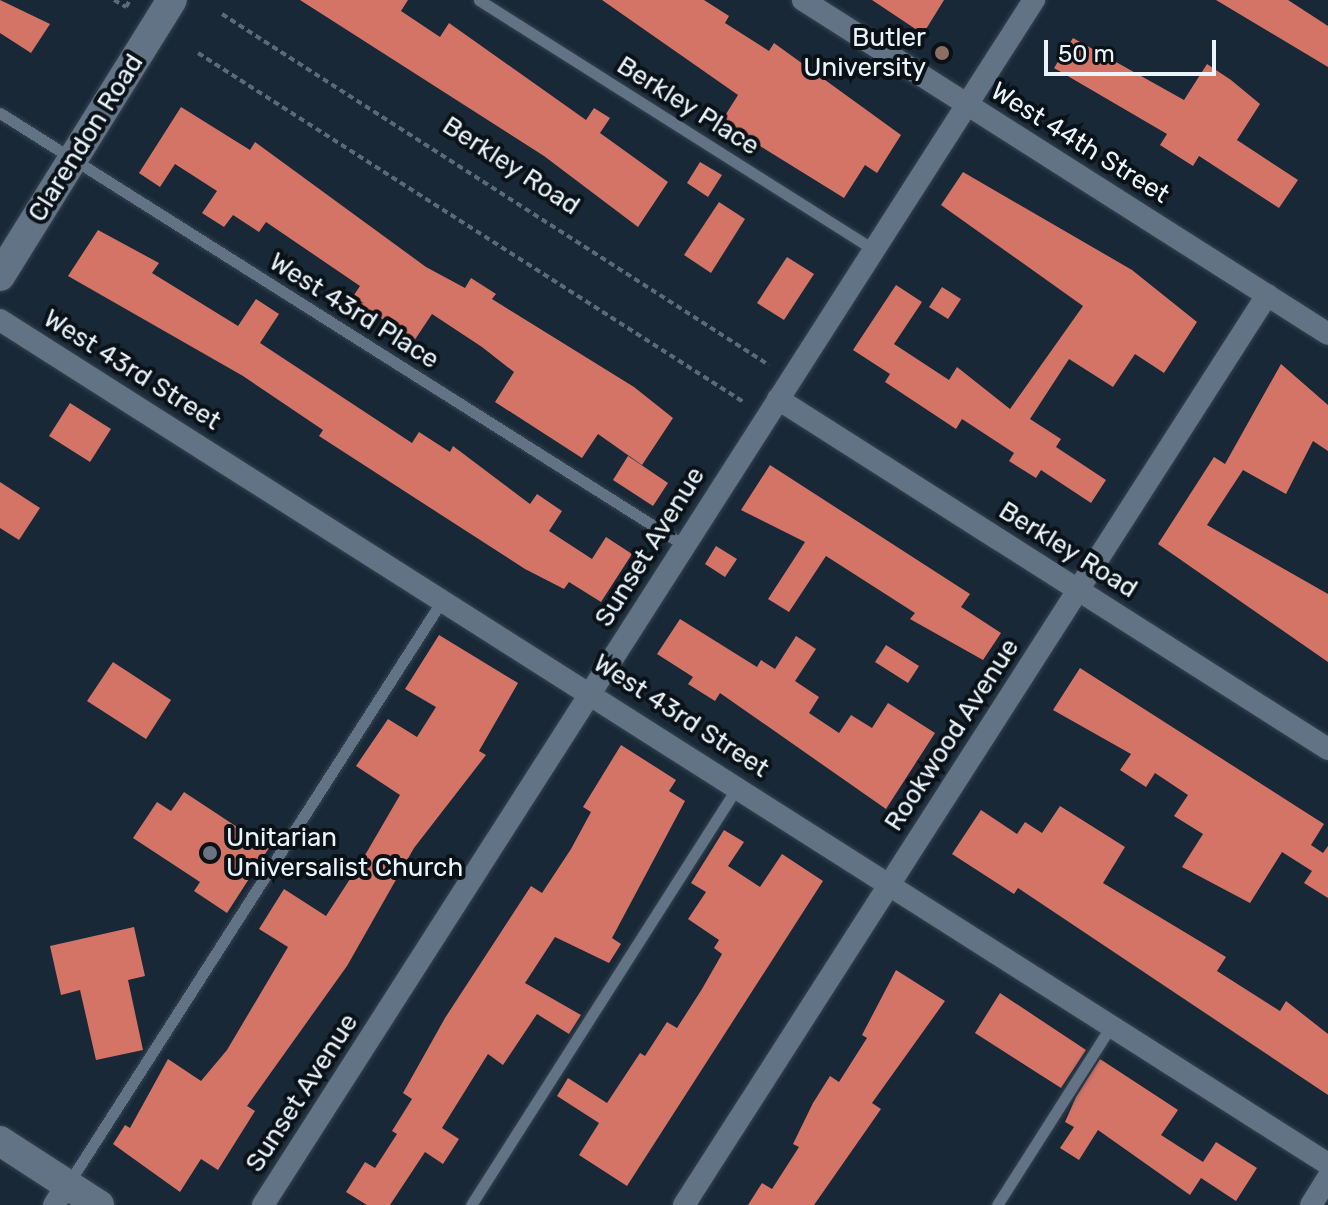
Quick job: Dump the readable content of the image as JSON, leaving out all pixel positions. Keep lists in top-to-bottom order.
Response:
{
  "streets": {
    "street": [
      "Clarendon Road",
      "West 44th Street",
      "Berkley Road",
      "West 43rd Street",
      "Sunset Avenue",
      "Rookwood Avenue"
    ],
    "lane": ["Berkley Place", "West 43rd Place"]
  },
  "crossings": [
    ["Berkley Place", "Sunset Avenue"],
    ["Clarendon Road", "West 43rd Place"],
    ["West 44th Street", "Sunset Avenue"],
    ["West 44th Street", "Rookwood Avenue"],
    ["Berkley Road", "Sunset Avenue"],
    ["Berkley Road", "Rookwood Avenue"],
    ["West 43rd Place", "Sunset Avenue"],
    ["West 43rd Street", "Sunset Avenue"],
    ["West 43rd Street", "Rookwood Avenue"]
  ],
  "places": ["Butler University", "Unitarian Universalist Church"],
  "scale_bar": "50 m"
}
